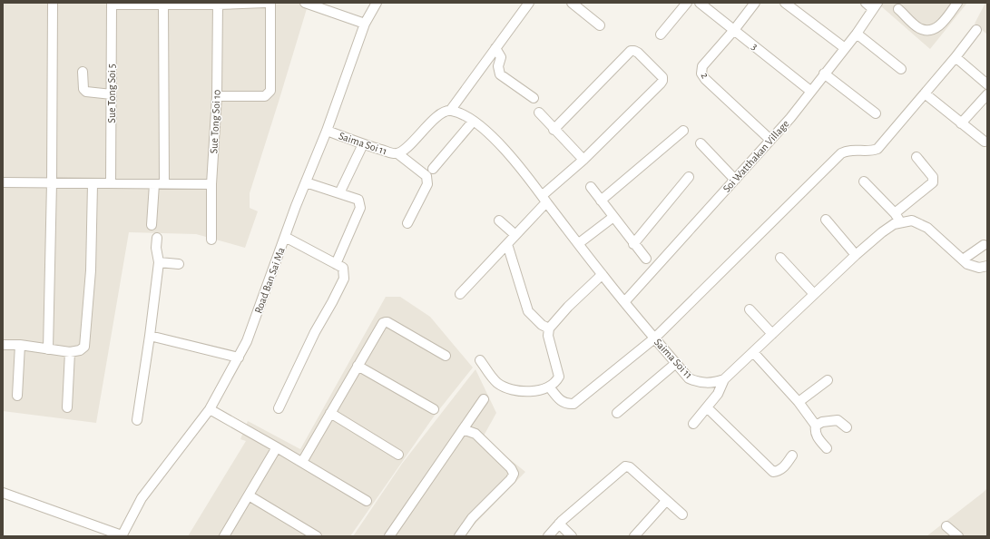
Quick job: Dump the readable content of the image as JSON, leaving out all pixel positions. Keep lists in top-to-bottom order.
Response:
{
  "streets": {
    "street": [
      "3",
      "2",
      "Sue Tong Soi 5",
      "Sue Tong Soi 10",
      "Saima Soi 11",
      "Soi Watthakan Village",
      "Road Ban Sai Ma"
    ]
  },
  "crossings": [
    ["3", "2"],
    ["3", "Soi Watthakan Village"],
    ["2", "Soi Watthakan Village"],
    ["Saima Soi 11", "Soi Watthakan Village"],
    ["Saima Soi 11", "Road Ban Sai Ma"]
  ]
}
